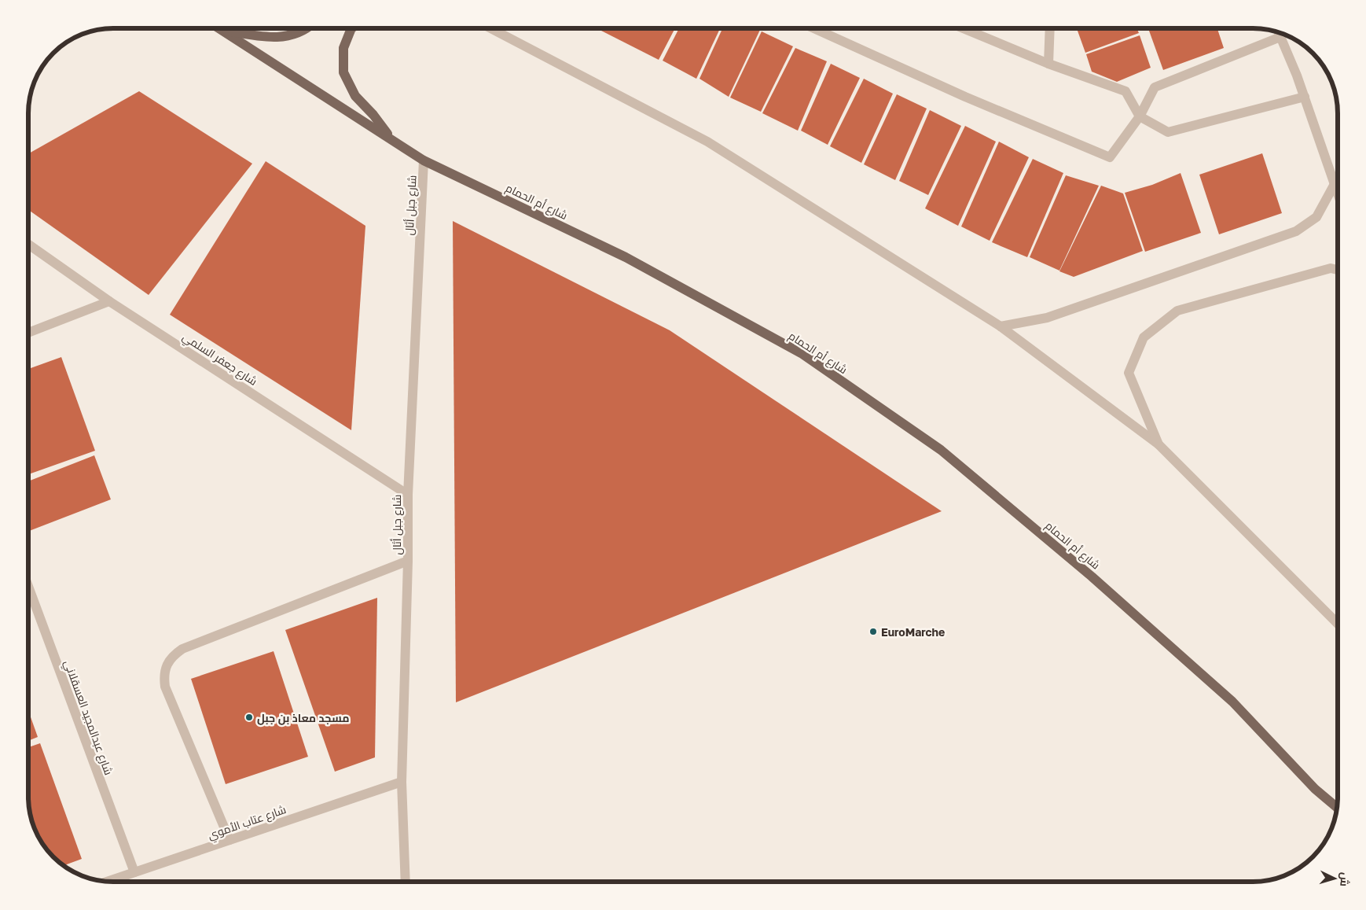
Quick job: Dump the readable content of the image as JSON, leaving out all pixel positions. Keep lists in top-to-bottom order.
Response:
{
  "streets": {
    "main road": ["شارع أم الحمام"],
    "street": [
      "شارع جبل أثال",
      "شارع جعفر السلمي",
      "شارع عبدالمجيد العسقلاني",
      "شارع عتاب الأموي"
    ]
  },
  "crossings": [
    ["شارع أم الحمام", "شارع جبل أثال"],
    ["شارع جبل أثال", "شارع جعفر السلمي"],
    ["شارع جبل أثال", "شارع عتاب الأموي"],
    ["شارع عبدالمجيد العسقلاني", "شارع عتاب الأموي"]
  ],
  "places": ["EuroMarche", "مسجد معاذ بن جبل"],
  "north": "right"
}
